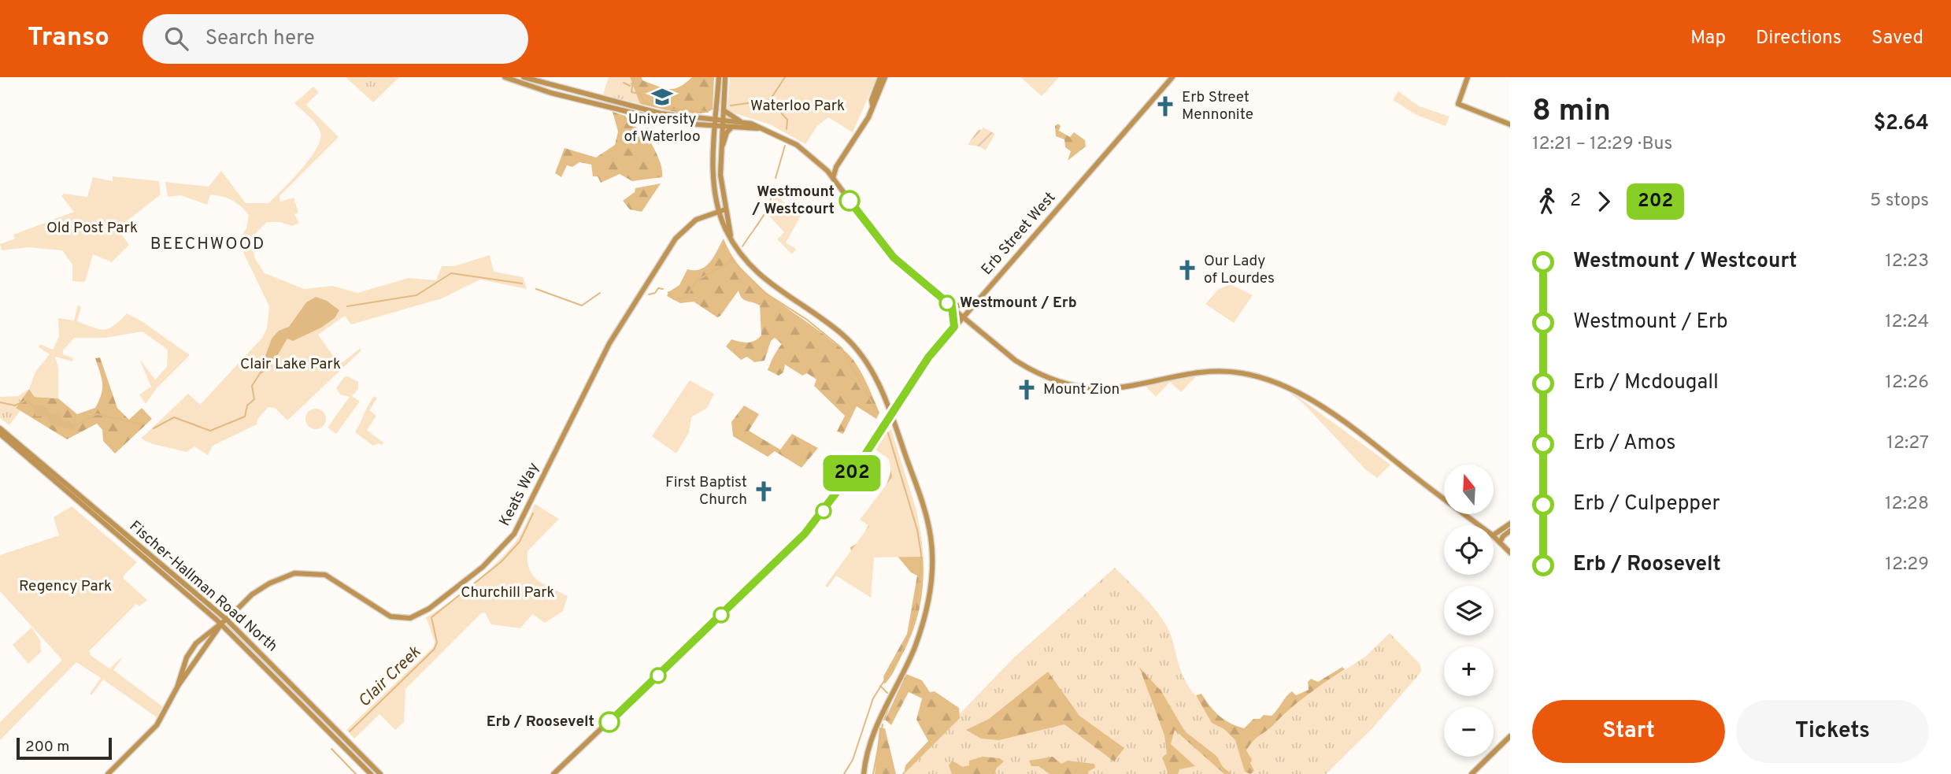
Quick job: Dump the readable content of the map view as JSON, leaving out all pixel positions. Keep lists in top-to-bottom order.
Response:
{
  "streets": {
    "main road": ["Erb Street West", "Keats Way", "Fischer-Hallman Road North"]
  },
  "crossings": [
    ["Keats Way", "Fischer-Hallman Road North"]
  ],
  "districts": ["BEECHWOOD"],
  "water": ["Clair Creek"],
  "parks": [
    "Waterloo Park",
    "Old Post Park",
    "Clair Lake Park",
    "Regency Park",
    "Churchill Park"
  ],
  "places": {
    "school or university": ["University of Waterloo"],
    "church": [
      "Erb Street Mennonite",
      "Our Lady of Lourdes",
      "Mount Zion",
      "First Baptist Church"
    ],
    "other": ["Westmount / Westcourt", "Westmount / Erb", "Erb / Roosevelt"]
  },
  "lines": ["bus line 202"],
  "scale_bar": "200 m",
  "north": "top",
  "page": {
    "header": "Transo",
    "search": "Search here",
    "nav": ["Map", "Directions", "Saved"],
    "on_map": "202",
    "heading": ["8 min", "12:21 – 12:29 · Bus", "$2.64"],
    "legs": ["2", "202", "5 stops"],
    "list": [
      {
        "name": "Westmount / Westcourt",
        "value": "12:23"
      },
      {
        "name": "Westmount / Erb",
        "value": "12:24"
      },
      {
        "name": "Erb / Mcdougall",
        "value": "12:26"
      },
      {
        "name": "Erb / Amos",
        "value": "12:27"
      },
      {
        "name": "Erb / Culpepper",
        "value": "12:28"
      },
      {
        "name": "Erb / Roosevelt",
        "value": "12:29"
      }
    ],
    "map_buttons": ["+", "−"],
    "buttons": ["Start", "Tickets"],
    "scale": "200 m"
  }
}
